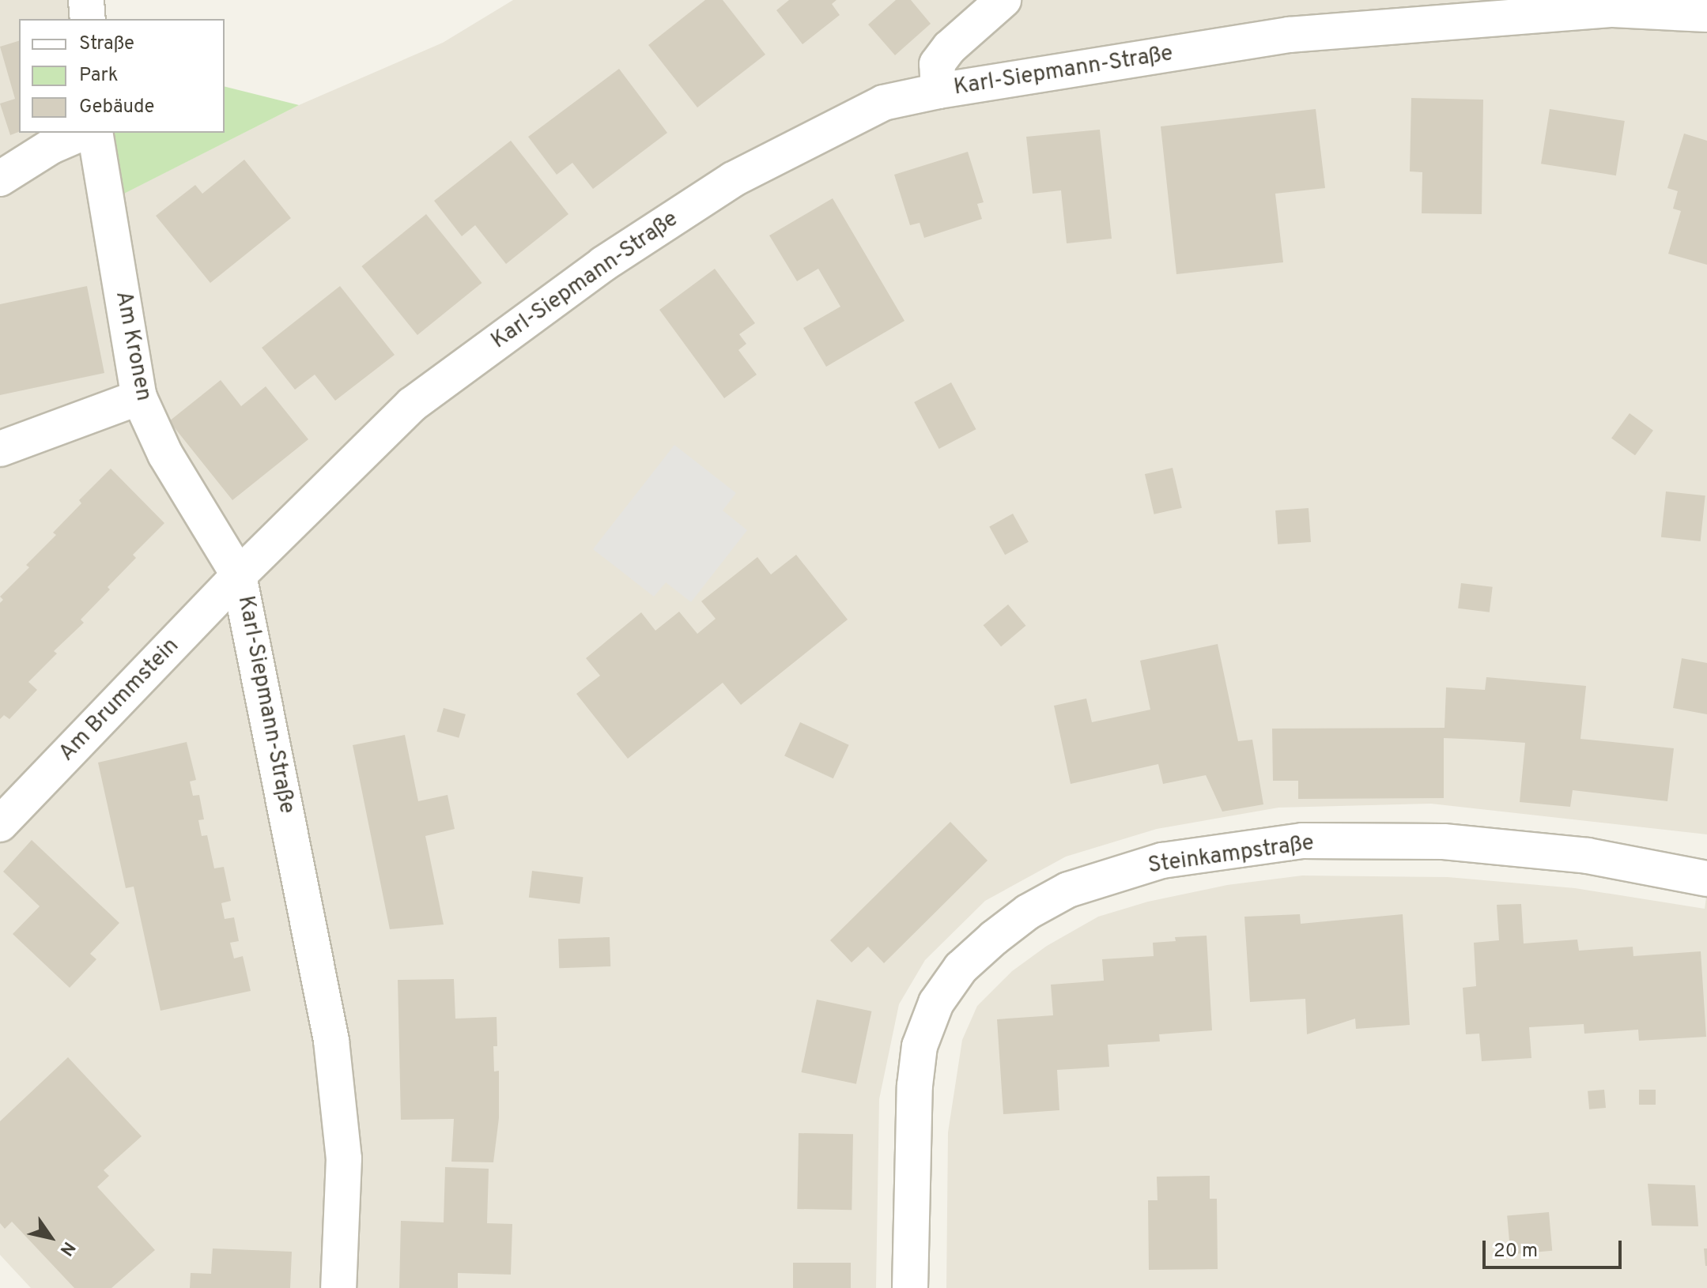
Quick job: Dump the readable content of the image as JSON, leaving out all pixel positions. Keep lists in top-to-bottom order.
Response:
{
  "streets": {
    "street": [
      "Karl-Siepmann-Straße",
      "Am Kronen",
      "Am Brummstein",
      "Steinkampstraße"
    ]
  },
  "crossings": [
    ["Karl-Siepmann-Straße", "Am Kronen"],
    ["Karl-Siepmann-Straße", "Am Brummstein"],
    ["Am Kronen", "Am Brummstein"]
  ],
  "legend": ["Straße", "Park", "Gebäude"],
  "scale_bar": "20 m",
  "north": "bottom right"
}
